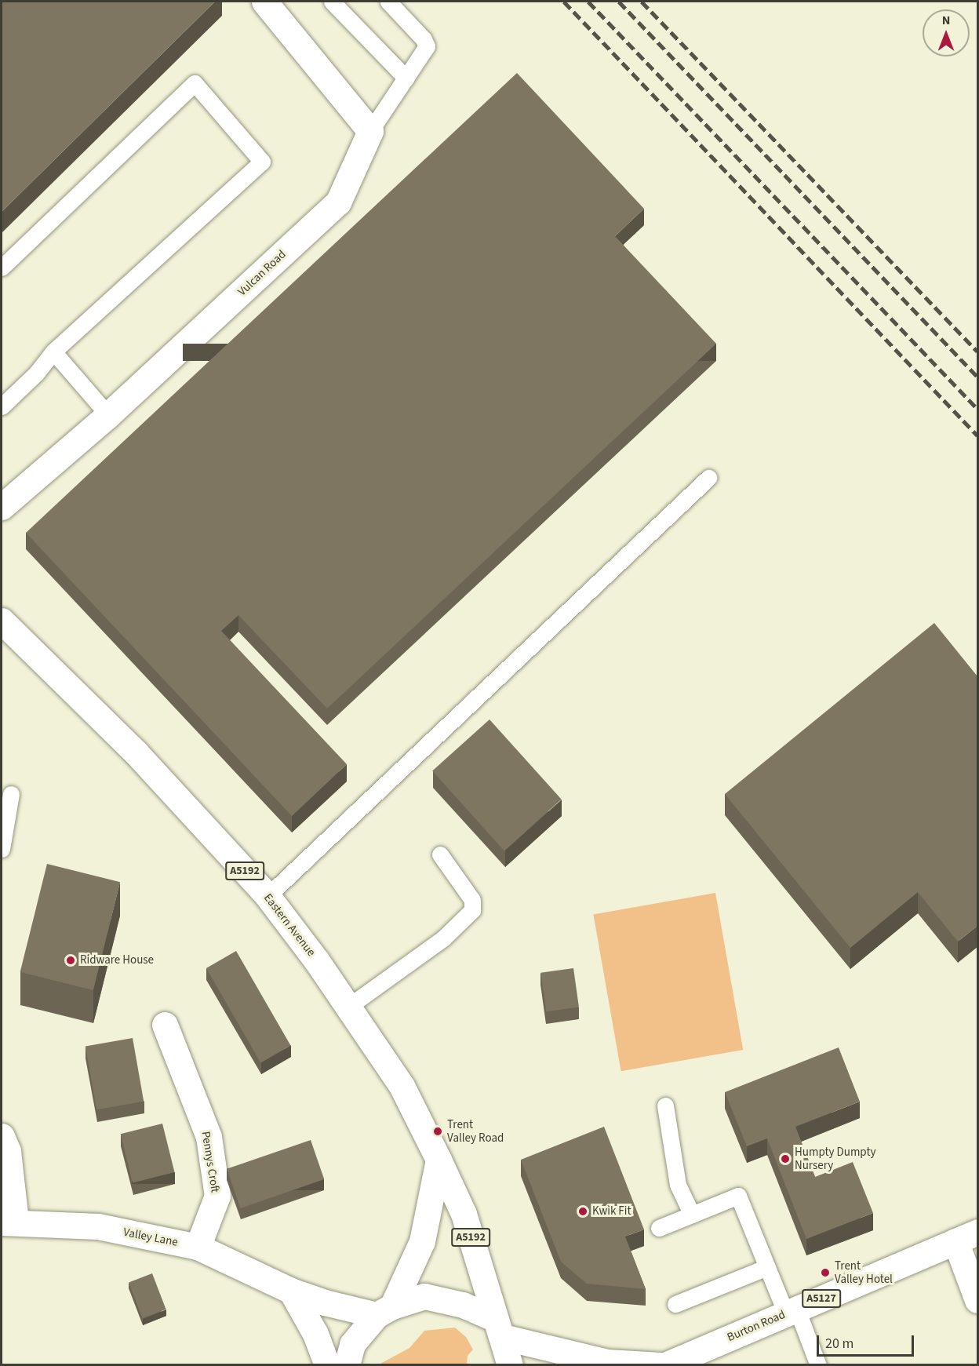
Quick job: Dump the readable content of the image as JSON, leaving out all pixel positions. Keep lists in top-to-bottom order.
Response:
{
  "streets": {
    "main road": [
      "Vulcan Road",
      "A5192",
      "Eastern Avenue",
      "Pennys Croft",
      "Valley Lane",
      "A5127",
      "Burton Road"
    ]
  },
  "crossings": [
    ["Pennys Croft", "Valley Lane"]
  ],
  "places": [
    "Ridware House",
    "Trent Valley Road",
    "Humpty Dumpty Nursery",
    "Kwik Fit",
    "Trent Valley Hotel"
  ],
  "scale_bar": "20 m",
  "north": "top"
}
